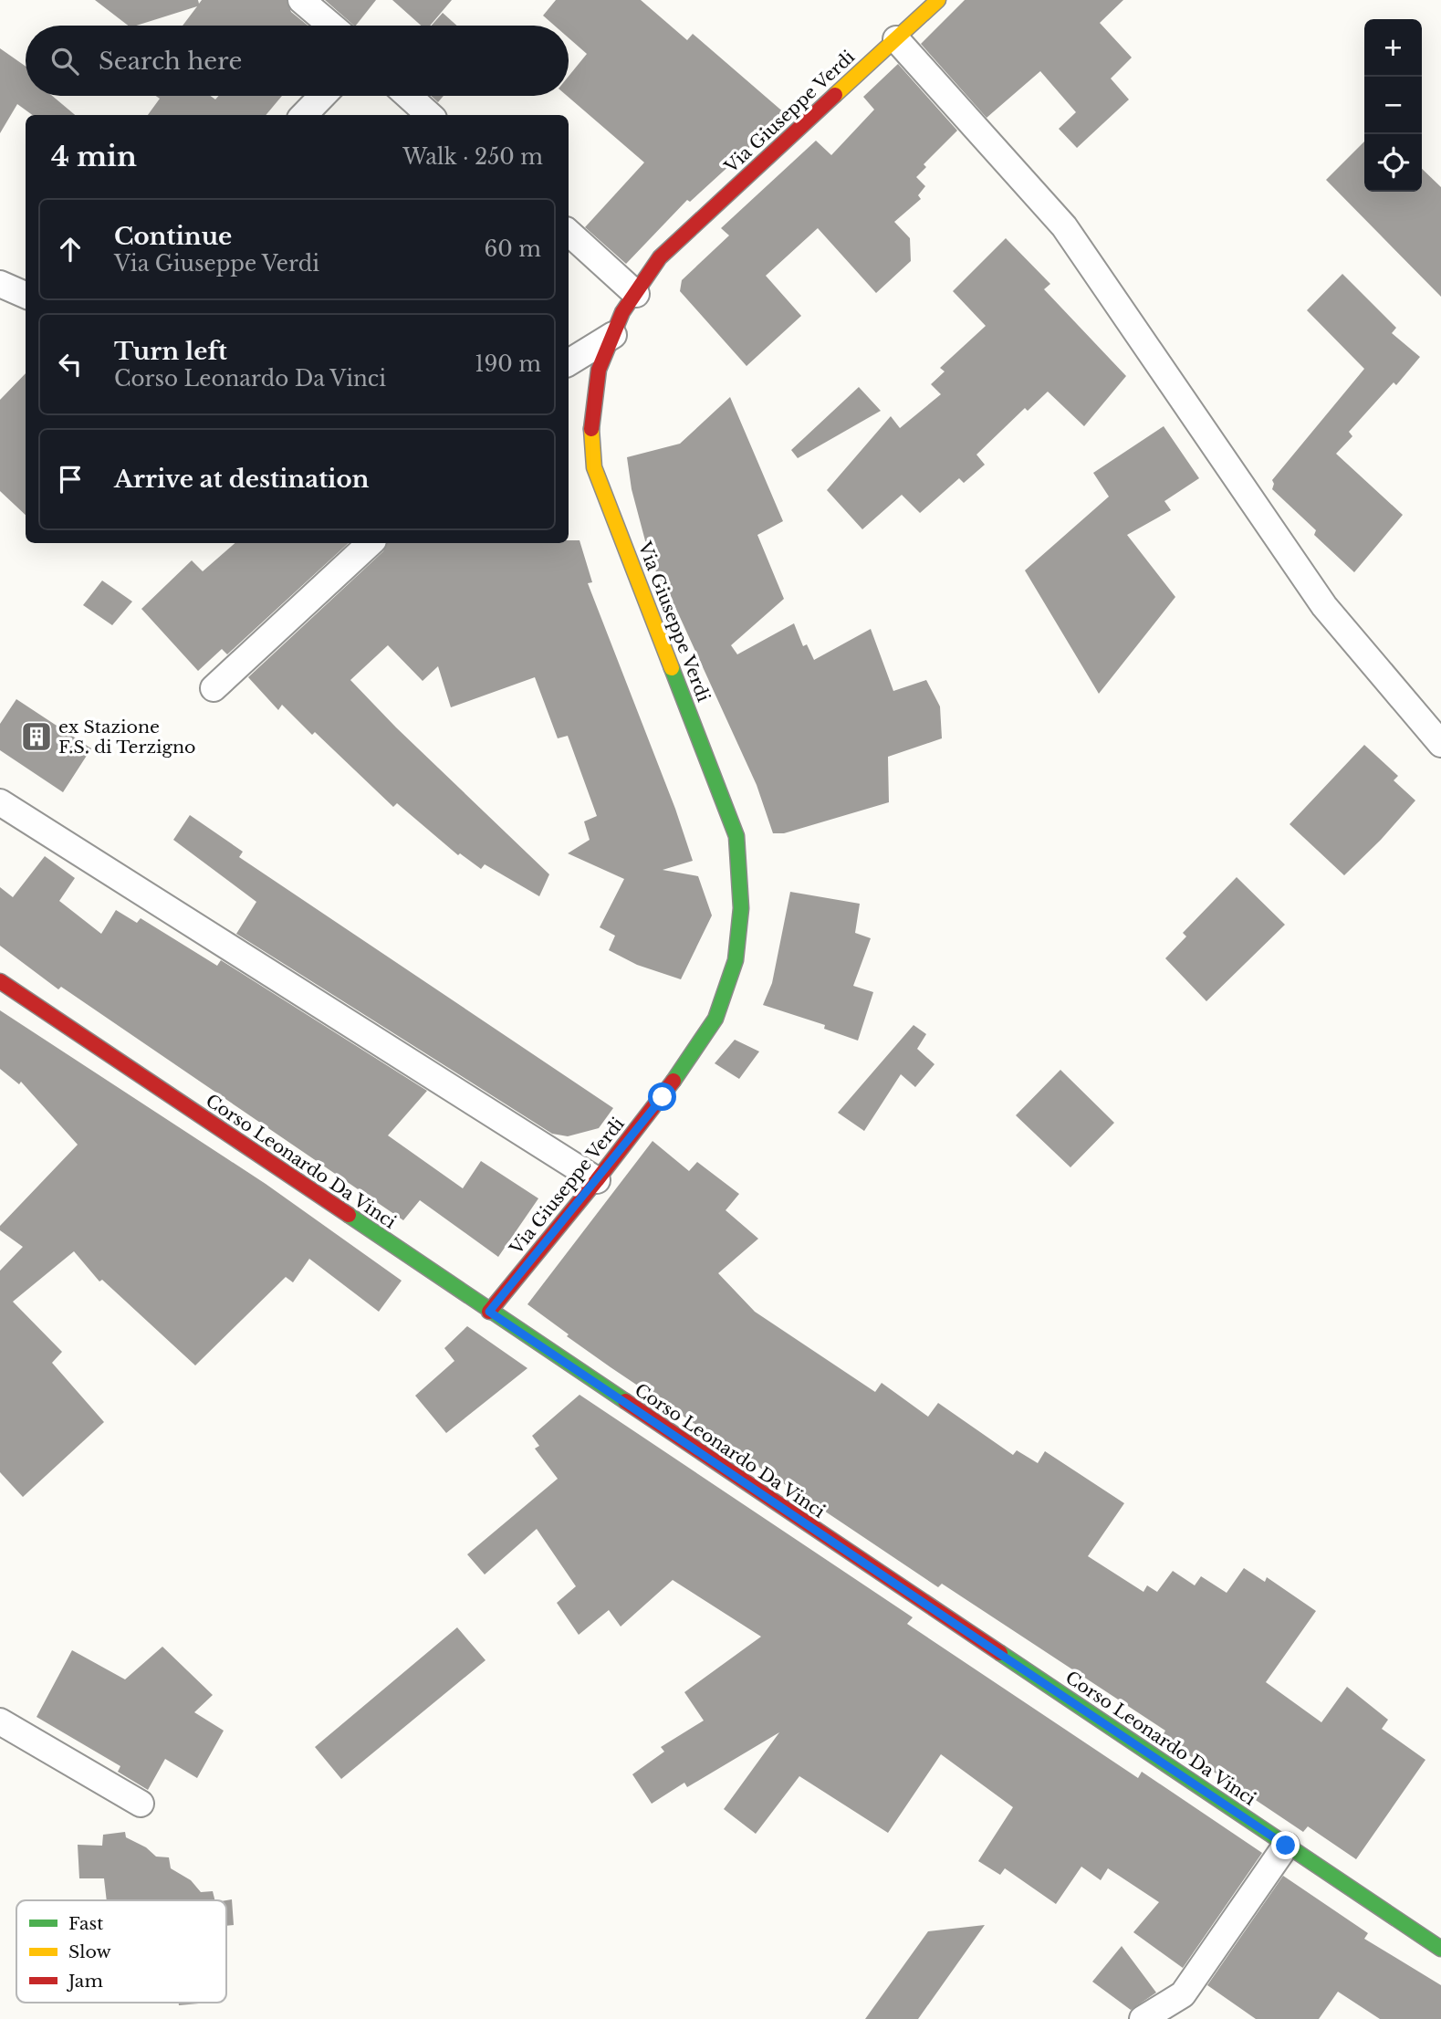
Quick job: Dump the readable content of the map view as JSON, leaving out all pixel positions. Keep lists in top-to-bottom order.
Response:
{
  "streets": {
    "main road": ["Via Giuseppe Verdi", "Corso Leonardo Da Vinci"]
  },
  "crossings": [
    ["Via Giuseppe Verdi", "Corso Leonardo Da Vinci"]
  ],
  "places": {
    "building": ["ex Stazione F.S. di Terzigno"]
  },
  "legend": ["Fast", "Slow", "Jam"],
  "page": {
    "map_buttons": ["+", "−"],
    "search": "Search here",
    "heading": ["4 min", "Walk · 250 m"],
    "list": [
      ["Continue", "Via Giuseppe Verdi", "60 m"],
      ["Turn left", "Corso Leonardo Da Vinci", "190 m"],
      "Arrive at destination"
    ]
  }
}
